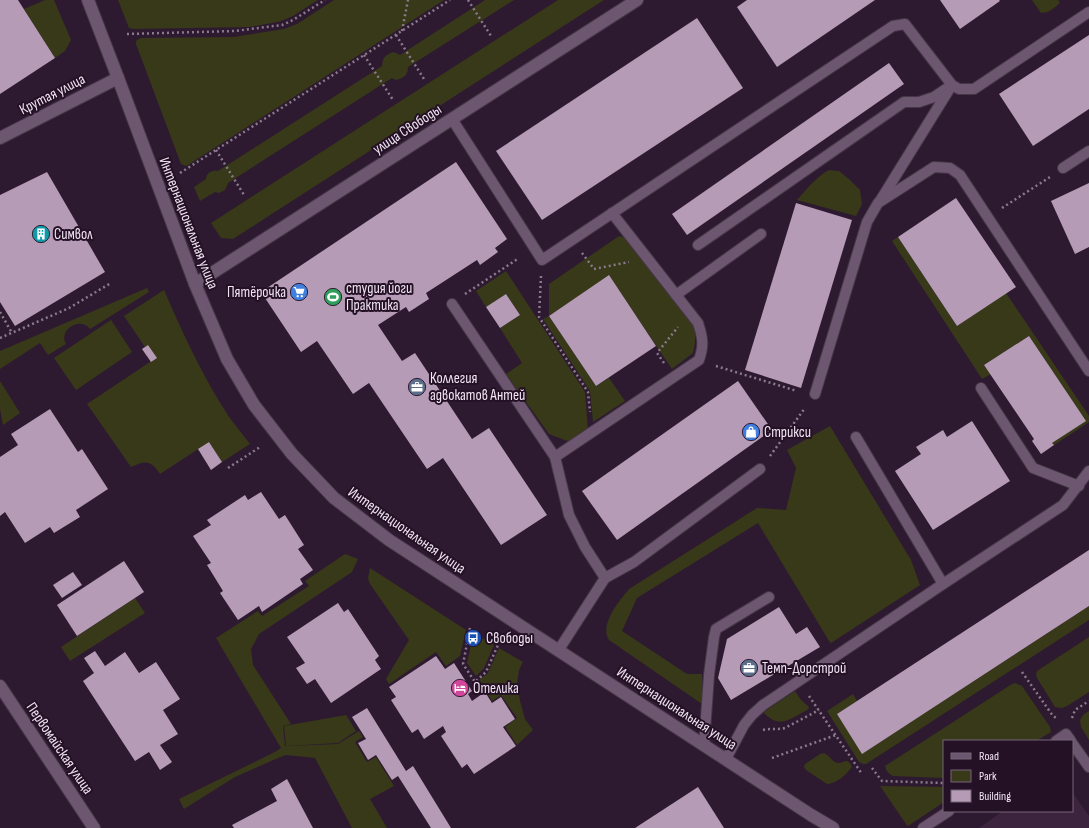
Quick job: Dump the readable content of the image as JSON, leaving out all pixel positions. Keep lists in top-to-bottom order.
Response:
{
  "streets": {
    "street": [
      "Крутая улица",
      "улица Свободы",
      "Интернациональная улица",
      "Первомайская улица"
    ]
  },
  "crossings": [
    ["Крутая улица", "Интернациональная улица"],
    ["улица Свободы", "Интернациональная улица"]
  ],
  "places": {
    "building": ["Символ"],
    "supermarket": ["Пятёрочка"],
    "sports": ["студия йоги Практика"],
    "office": ["Коллегия адвокатов Антей", "Темп-Дорстрой"],
    "shop": ["Стрикси"],
    "bus stop": ["Свободы"],
    "hotel": ["Отелика"]
  },
  "legend": ["Road", "Park", "Building"]
}
